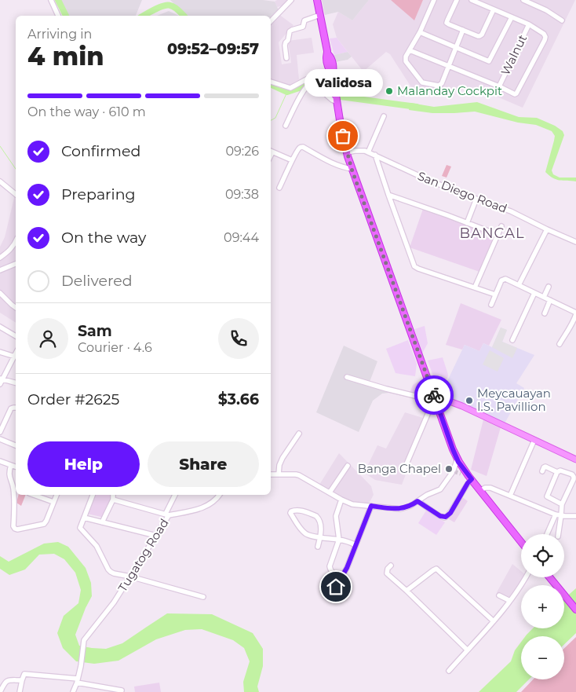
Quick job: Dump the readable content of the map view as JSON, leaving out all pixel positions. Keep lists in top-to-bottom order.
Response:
{
  "streets": {
    "street": ["Walnut", "San Diego Road", "Tugatog Road"]
  },
  "districts": ["BANCAL"],
  "places": [
    "Malanday Cockpit",
    "Validosa",
    "Meycauayan I.S. Pavillion",
    "Banga Chapel"
  ],
  "page": {
    "heading": ["4 min", "Arriving in", "09:52–09:57"],
    "panel": [
      "Sam",
      "Courier · 4.6",
      "Order #2625",
      "$3.66"
    ],
    "bubble": "Validosa",
    "bar": "On the way · 610 m",
    "list": [
      ["Confirmed", "09:26"],
      ["Preparing", "09:38"],
      ["On the way", "09:44"],
      "Delivered"
    ],
    "buttons": ["Help", "Share"],
    "map_buttons": ["+", "−"]
  }
}
